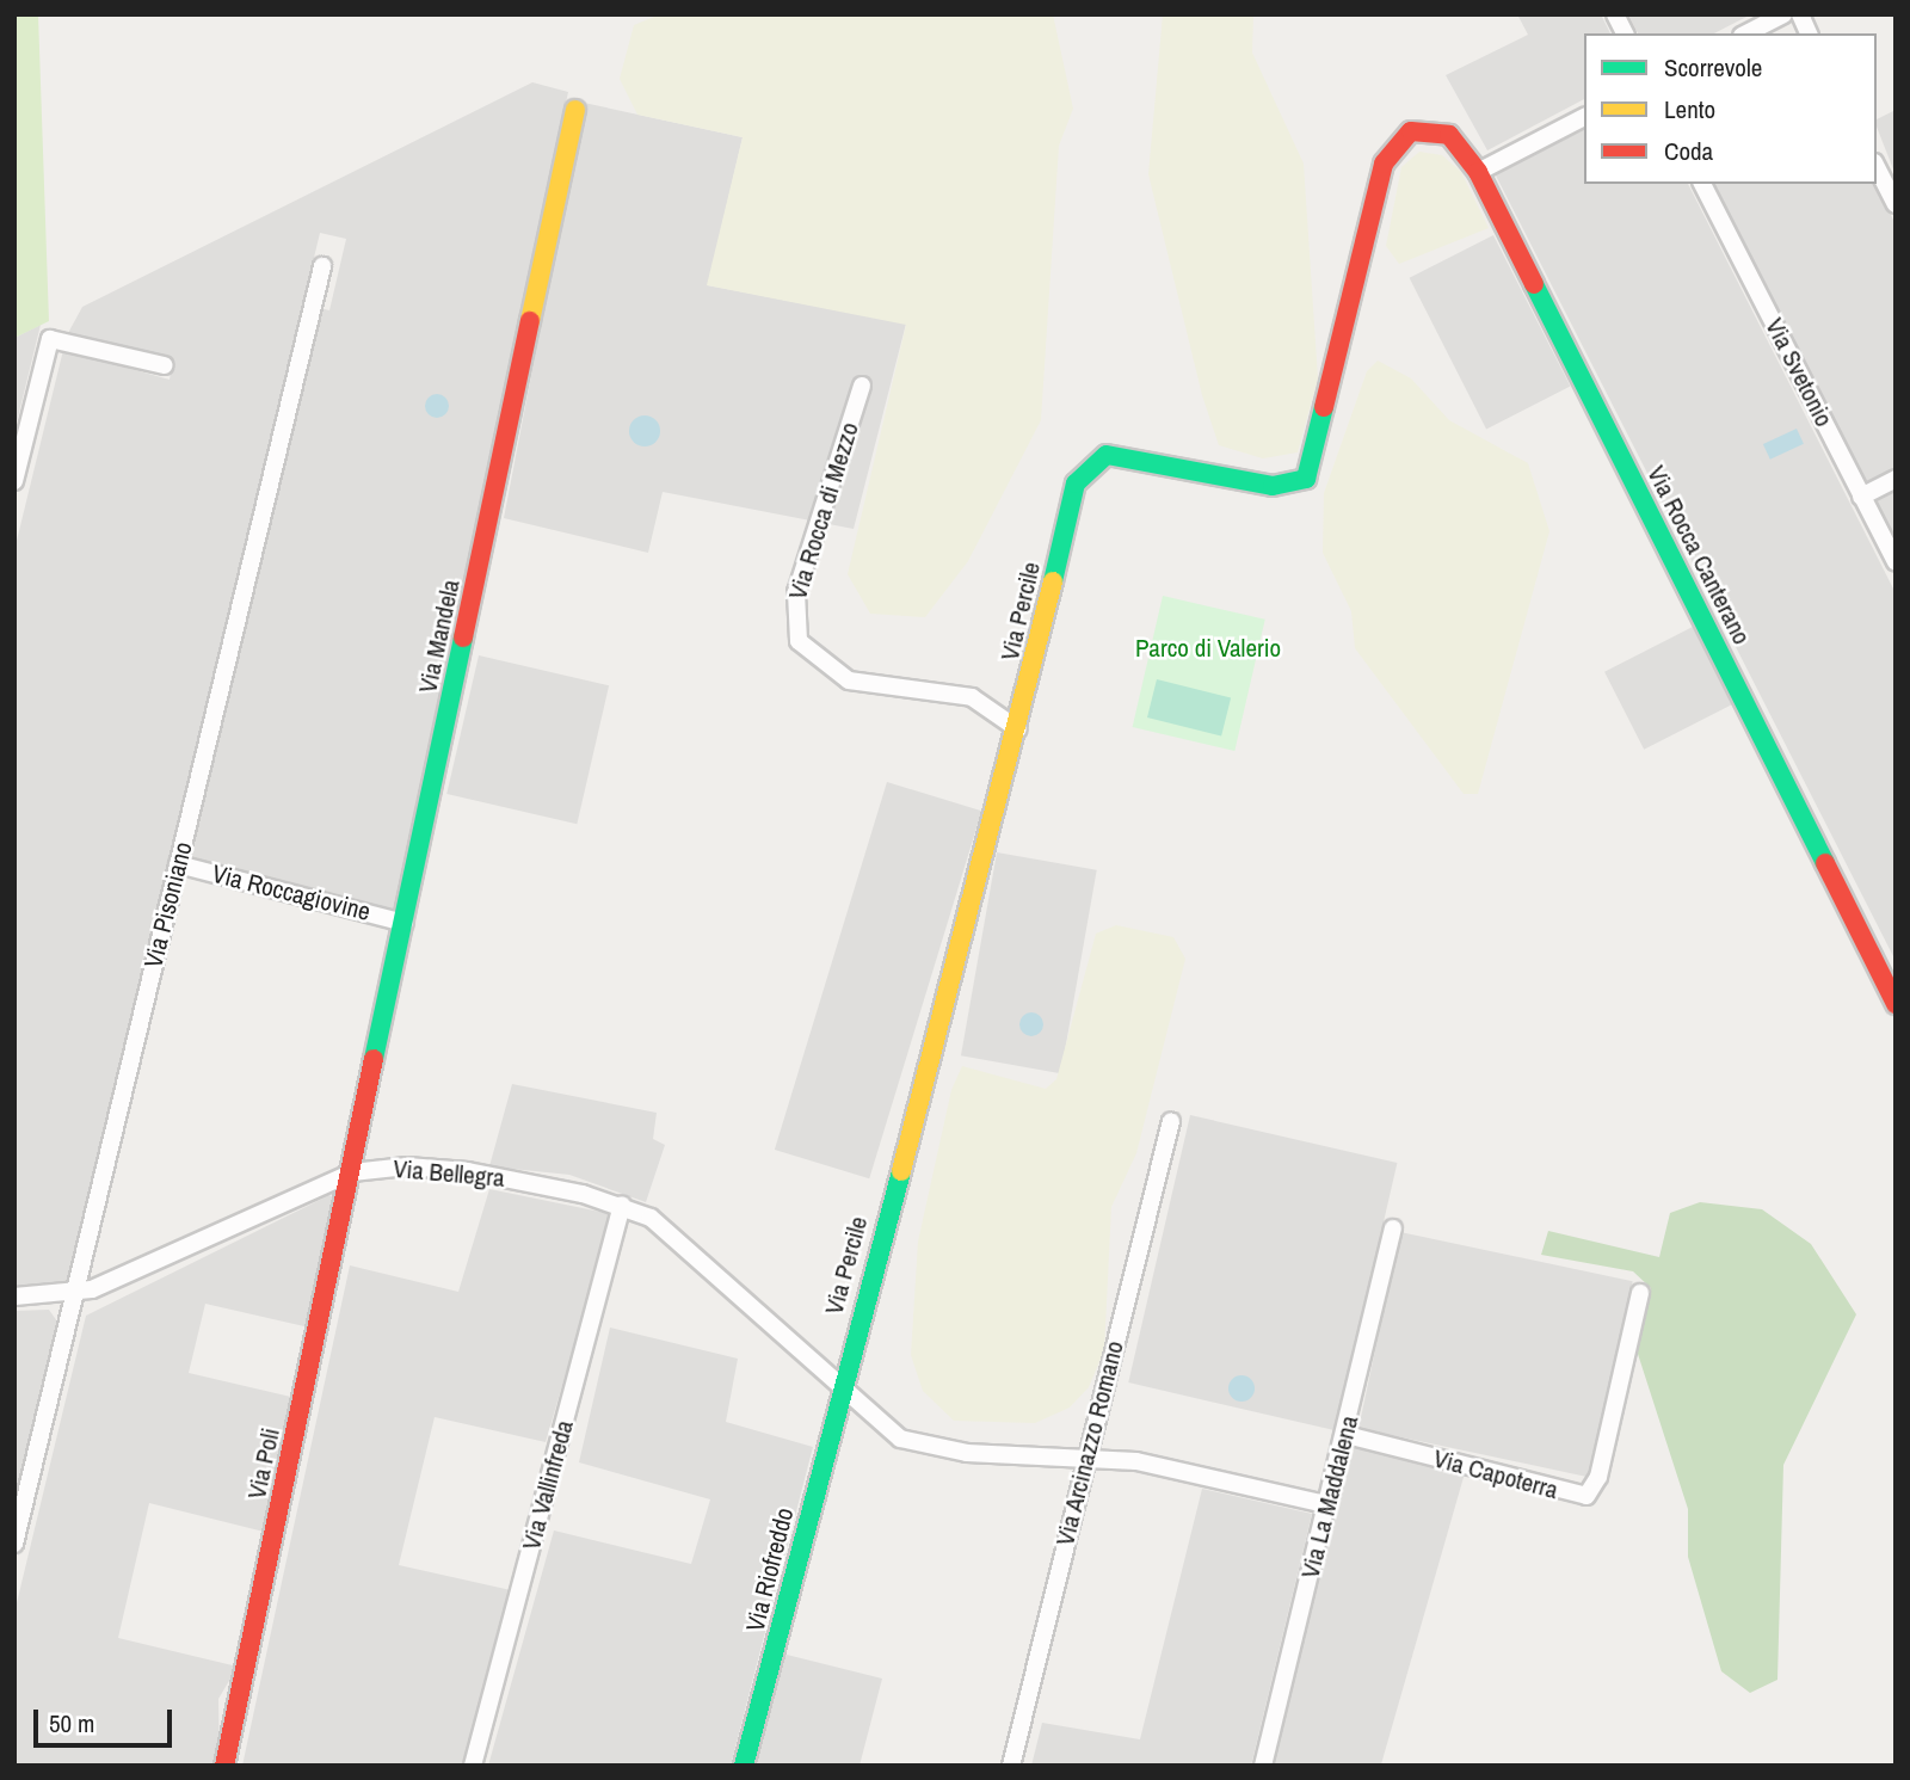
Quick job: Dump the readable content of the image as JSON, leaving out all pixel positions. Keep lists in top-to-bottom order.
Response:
{
  "streets": {
    "street": [
      "Via Svetonio",
      "Via Rocca di Mezzo",
      "Via Rocca Canterano",
      "Via Percile",
      "Via Mandela",
      "Via Roccagiovine",
      "Via Pisoniano",
      "Via Bellegra",
      "Via Arcinazzo Romano",
      "Via Poli",
      "Via Capoterra",
      "Via Vallinfreda",
      "Via La Maddalena",
      "Via Riofreddo"
    ]
  },
  "crossings": [
    ["Via Rocca di Mezzo", "Via Percile"],
    ["Via Rocca Canterano", "Via Percile"],
    ["Via Percile", "Via Bellegra"],
    ["Via Percile", "Via Riofreddo"],
    ["Via Mandela", "Via Roccagiovine"],
    ["Via Mandela", "Via Bellegra"],
    ["Via Mandela", "Via Poli"],
    ["Via Roccagiovine", "Via Pisoniano"],
    ["Via Pisoniano", "Via Bellegra"],
    ["Via Bellegra", "Via Arcinazzo Romano"],
    ["Via Bellegra", "Via Poli"],
    ["Via Bellegra", "Via Vallinfreda"],
    ["Via Bellegra", "Via La Maddalena"],
    ["Via Bellegra", "Via Riofreddo"],
    ["Via Capoterra", "Via La Maddalena"]
  ],
  "parks": ["Parco di Valerio"],
  "legend": ["Scorrevole", "Lento", "Coda"],
  "scale_bar": "50 m"
}
